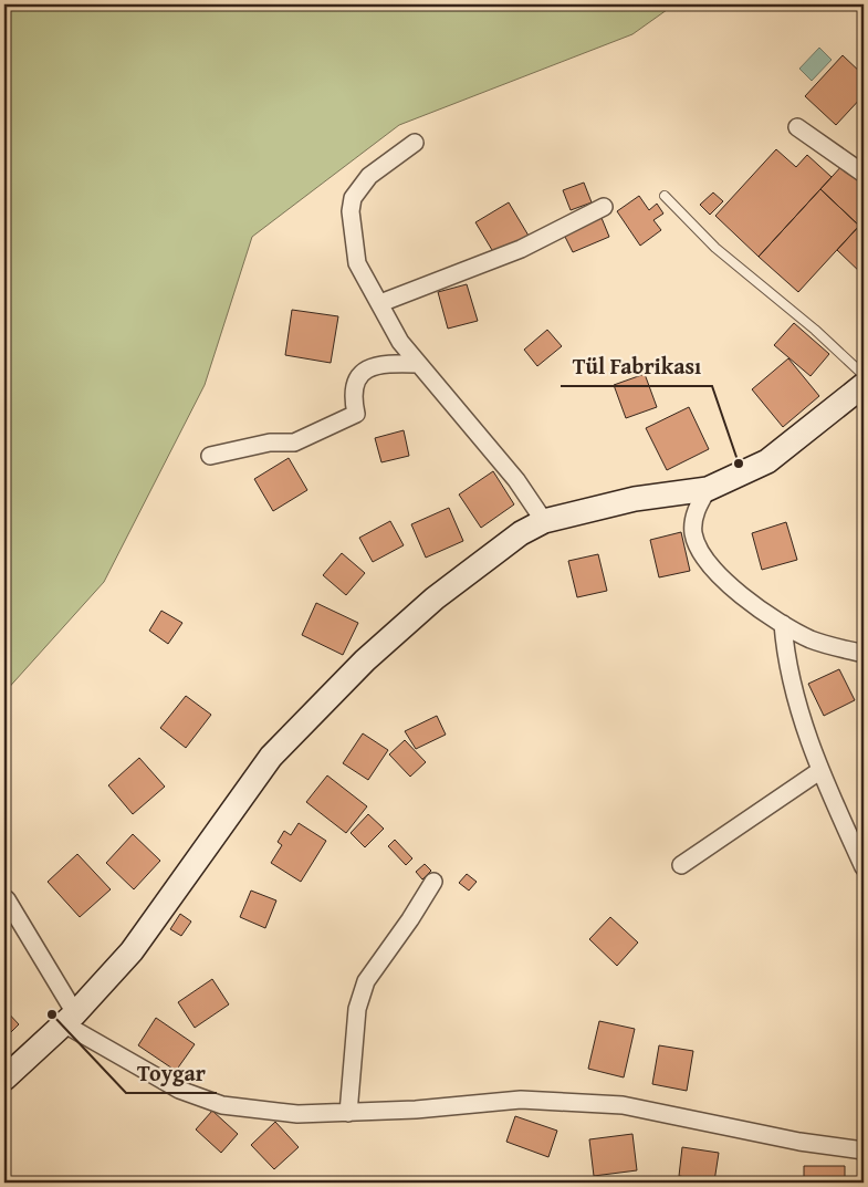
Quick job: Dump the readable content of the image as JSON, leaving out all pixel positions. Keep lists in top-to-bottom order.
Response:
{
  "places": ["Tül Fabrikası", "Toygar"]
}
